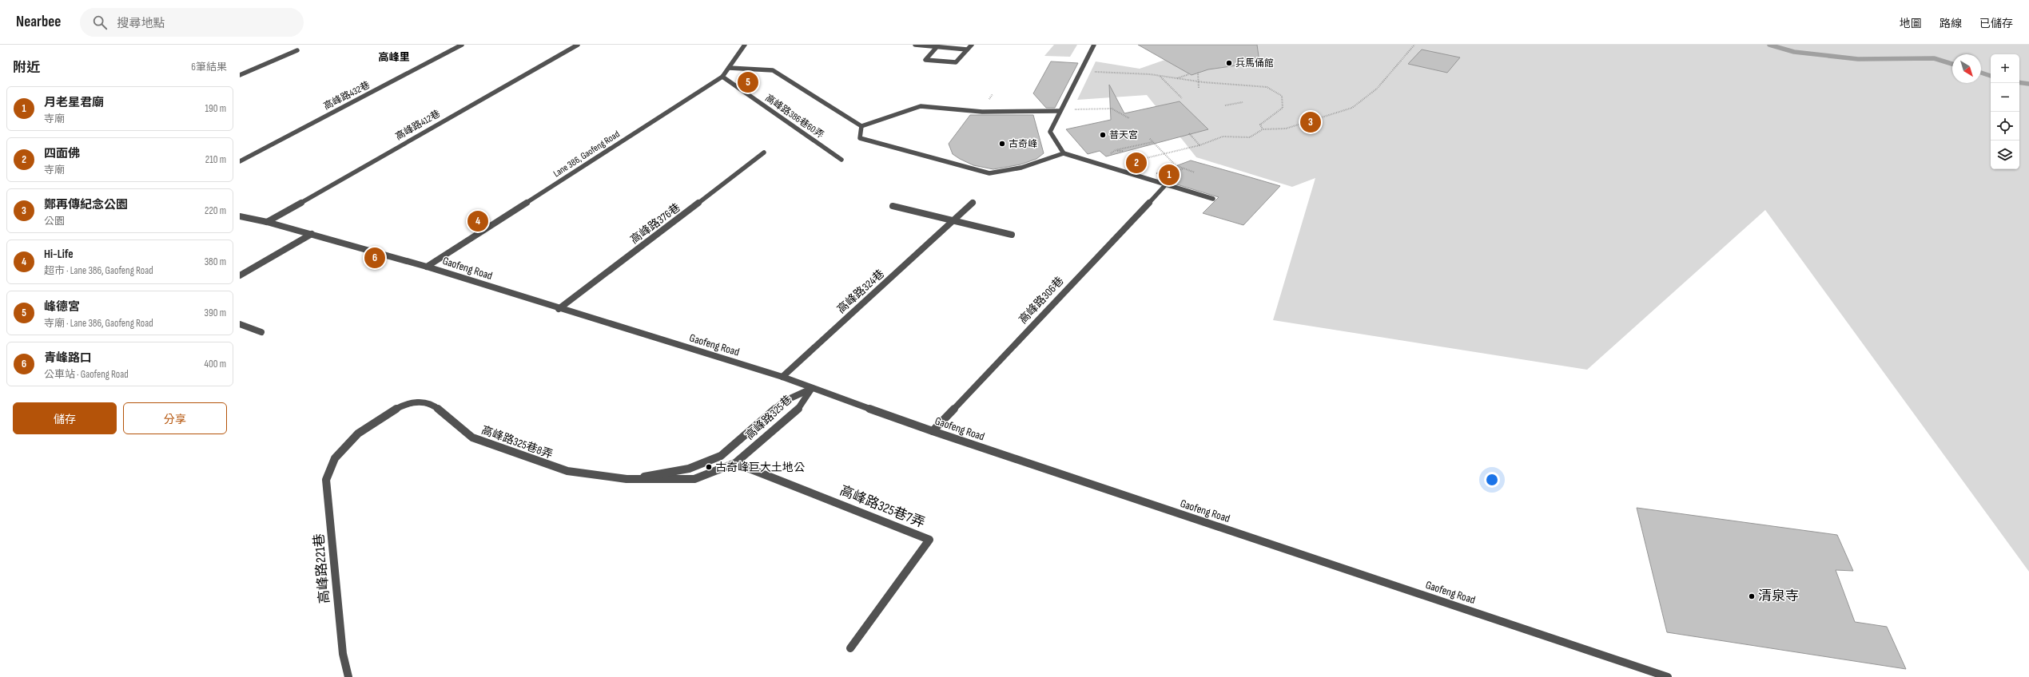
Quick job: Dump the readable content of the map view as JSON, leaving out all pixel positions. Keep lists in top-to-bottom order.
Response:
{
  "streets": {
    "street": [
      "高峰路432巷",
      "高峰路386巷60弄",
      "高峰路412巷",
      "Lane 386, Gaofeng Road",
      "高峰路376巷",
      "Gaofeng Road",
      "高峰路324巷",
      "高峰路306巷",
      "高峰路325巷",
      "高峰路325巷8弄",
      "高峰路325巷7弄",
      "高峰路221巷"
    ]
  },
  "crossings": [
    ["高峰路386巷60弄", "Lane 386, Gaofeng Road"],
    ["高峰路412巷", "Gaofeng Road"],
    ["Lane 386, Gaofeng Road", "Gaofeng Road"],
    ["高峰路376巷", "Gaofeng Road"],
    ["Gaofeng Road", "高峰路324巷"],
    ["Gaofeng Road", "高峰路306巷"],
    ["Gaofeng Road", "高峰路325巷"],
    ["高峰路325巷", "高峰路325巷8弄"],
    ["高峰路325巷", "高峰路325巷7弄"],
    ["高峰路325巷8弄", "高峰路221巷"]
  ],
  "districts": ["高峰里"],
  "places": [
    "兵馬俑館",
    "普天宮",
    "古奇峰",
    "古奇峰巨大土地公",
    "清泉寺"
  ],
  "north": "bottom right",
  "page": {
    "header": "Nearbee",
    "search": "搜尋地點",
    "nav": ["地圖", "路線", "已儲存"],
    "heading": ["附近", "6筆結果"],
    "map_buttons": ["+", "−"],
    "pins": [
      "5",
      "3",
      "2",
      "1",
      "4",
      "6"
    ],
    "list": [
      {
        "mark": "1",
        "name": "月老星君廟",
        "note": "寺廟",
        "value": "190 m"
      },
      {
        "mark": "2",
        "name": "四面佛",
        "note": "寺廟",
        "value": "210 m"
      },
      {
        "mark": "3",
        "name": "鄭再傳紀念公園",
        "note": "公園",
        "value": "220 m"
      },
      {
        "mark": "4",
        "name": "Hi-Life",
        "note": "超市 · Lane 386, Gaofeng Road",
        "value": "380 m"
      },
      {
        "mark": "5",
        "name": "峰德宮",
        "note": "寺廟 · Lane 386, Gaofeng Road",
        "value": "390 m"
      },
      {
        "mark": "6",
        "name": "青峰路口",
        "note": "公車站 · Gaofeng Road",
        "value": "400 m"
      }
    ],
    "buttons": ["儲存", "分享"]
  }
}
